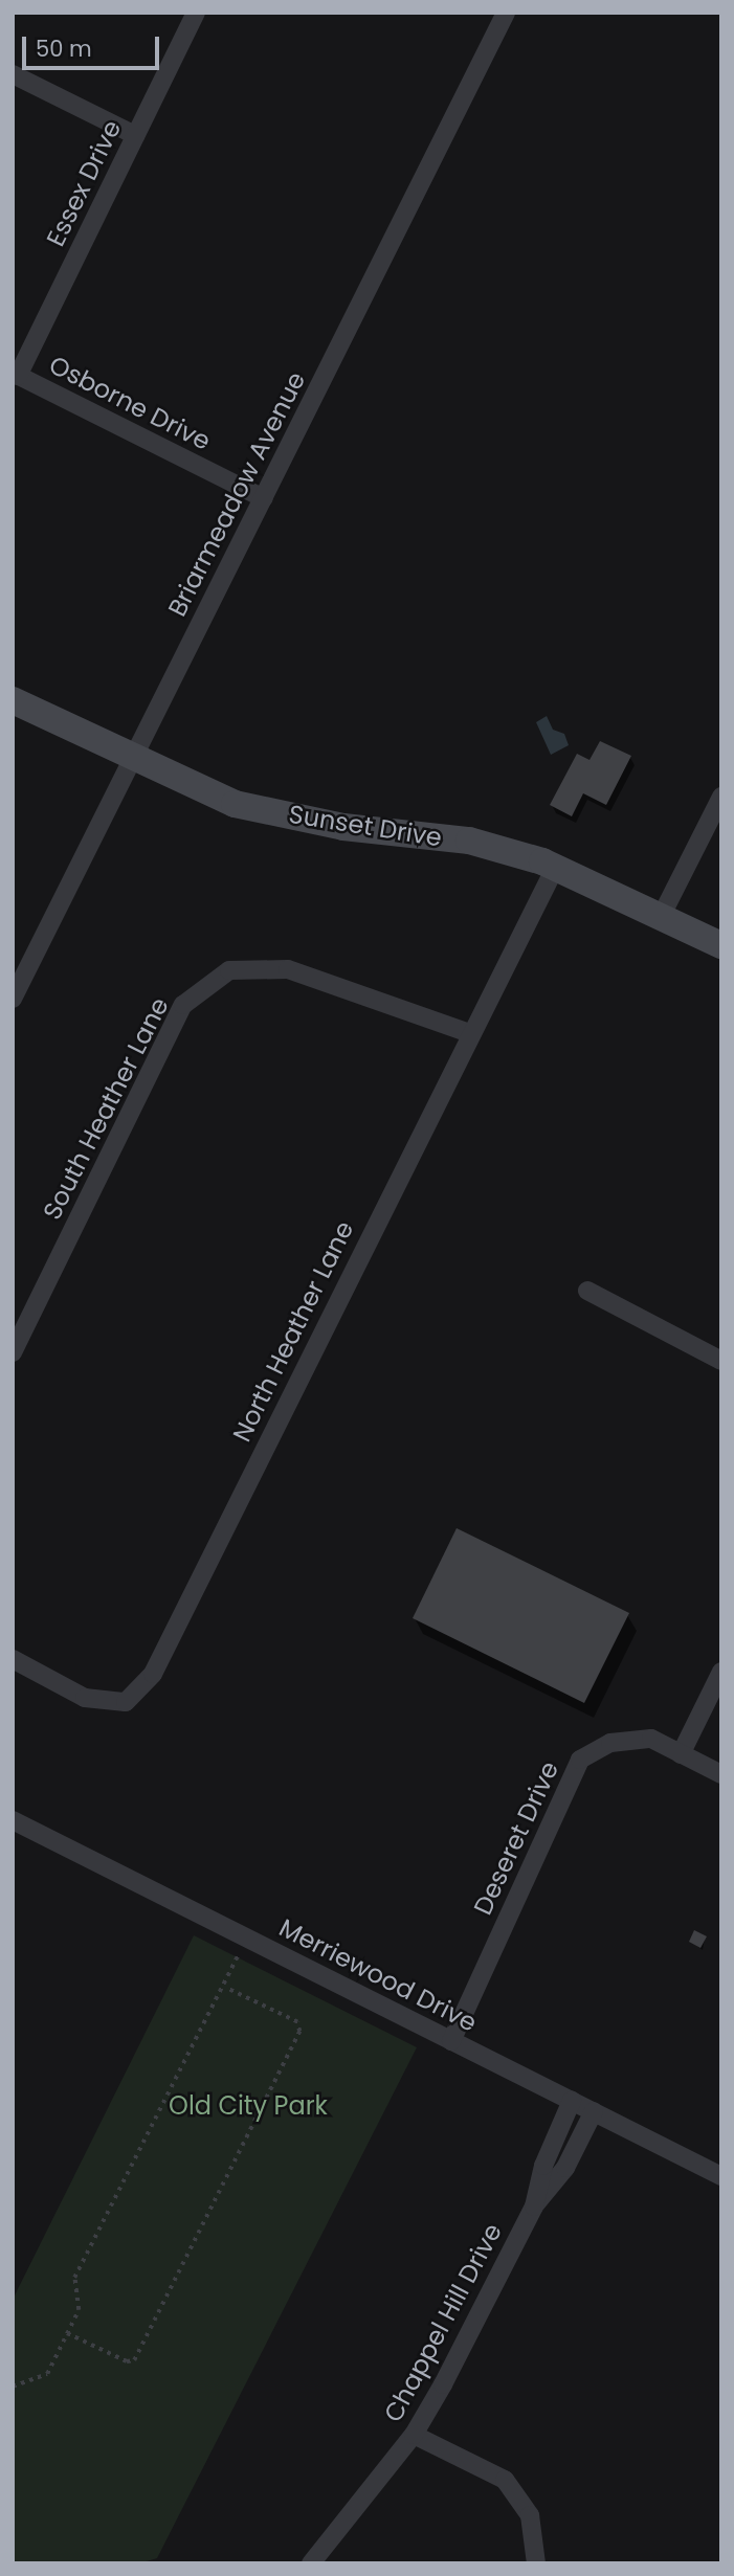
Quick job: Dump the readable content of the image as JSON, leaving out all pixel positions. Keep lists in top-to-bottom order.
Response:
{
  "streets": {
    "street": [
      "Essex Drive",
      "Osborne Drive",
      "Briarmeadow Avenue",
      "Sunset Drive",
      "South Heather Lane",
      "North Heather Lane",
      "Deseret Drive",
      "Merriewood Drive",
      "Chappel Hill Drive"
    ]
  },
  "crossings": [
    ["Essex Drive", "Osborne Drive"],
    ["Osborne Drive", "Briarmeadow Avenue"],
    ["Briarmeadow Avenue", "Sunset Drive"],
    ["Sunset Drive", "North Heather Lane"],
    ["South Heather Lane", "North Heather Lane"],
    ["Deseret Drive", "Merriewood Drive"],
    ["Merriewood Drive", "Chappel Hill Drive"]
  ],
  "parks": ["Old City Park"],
  "scale_bar": "50 m"
}
